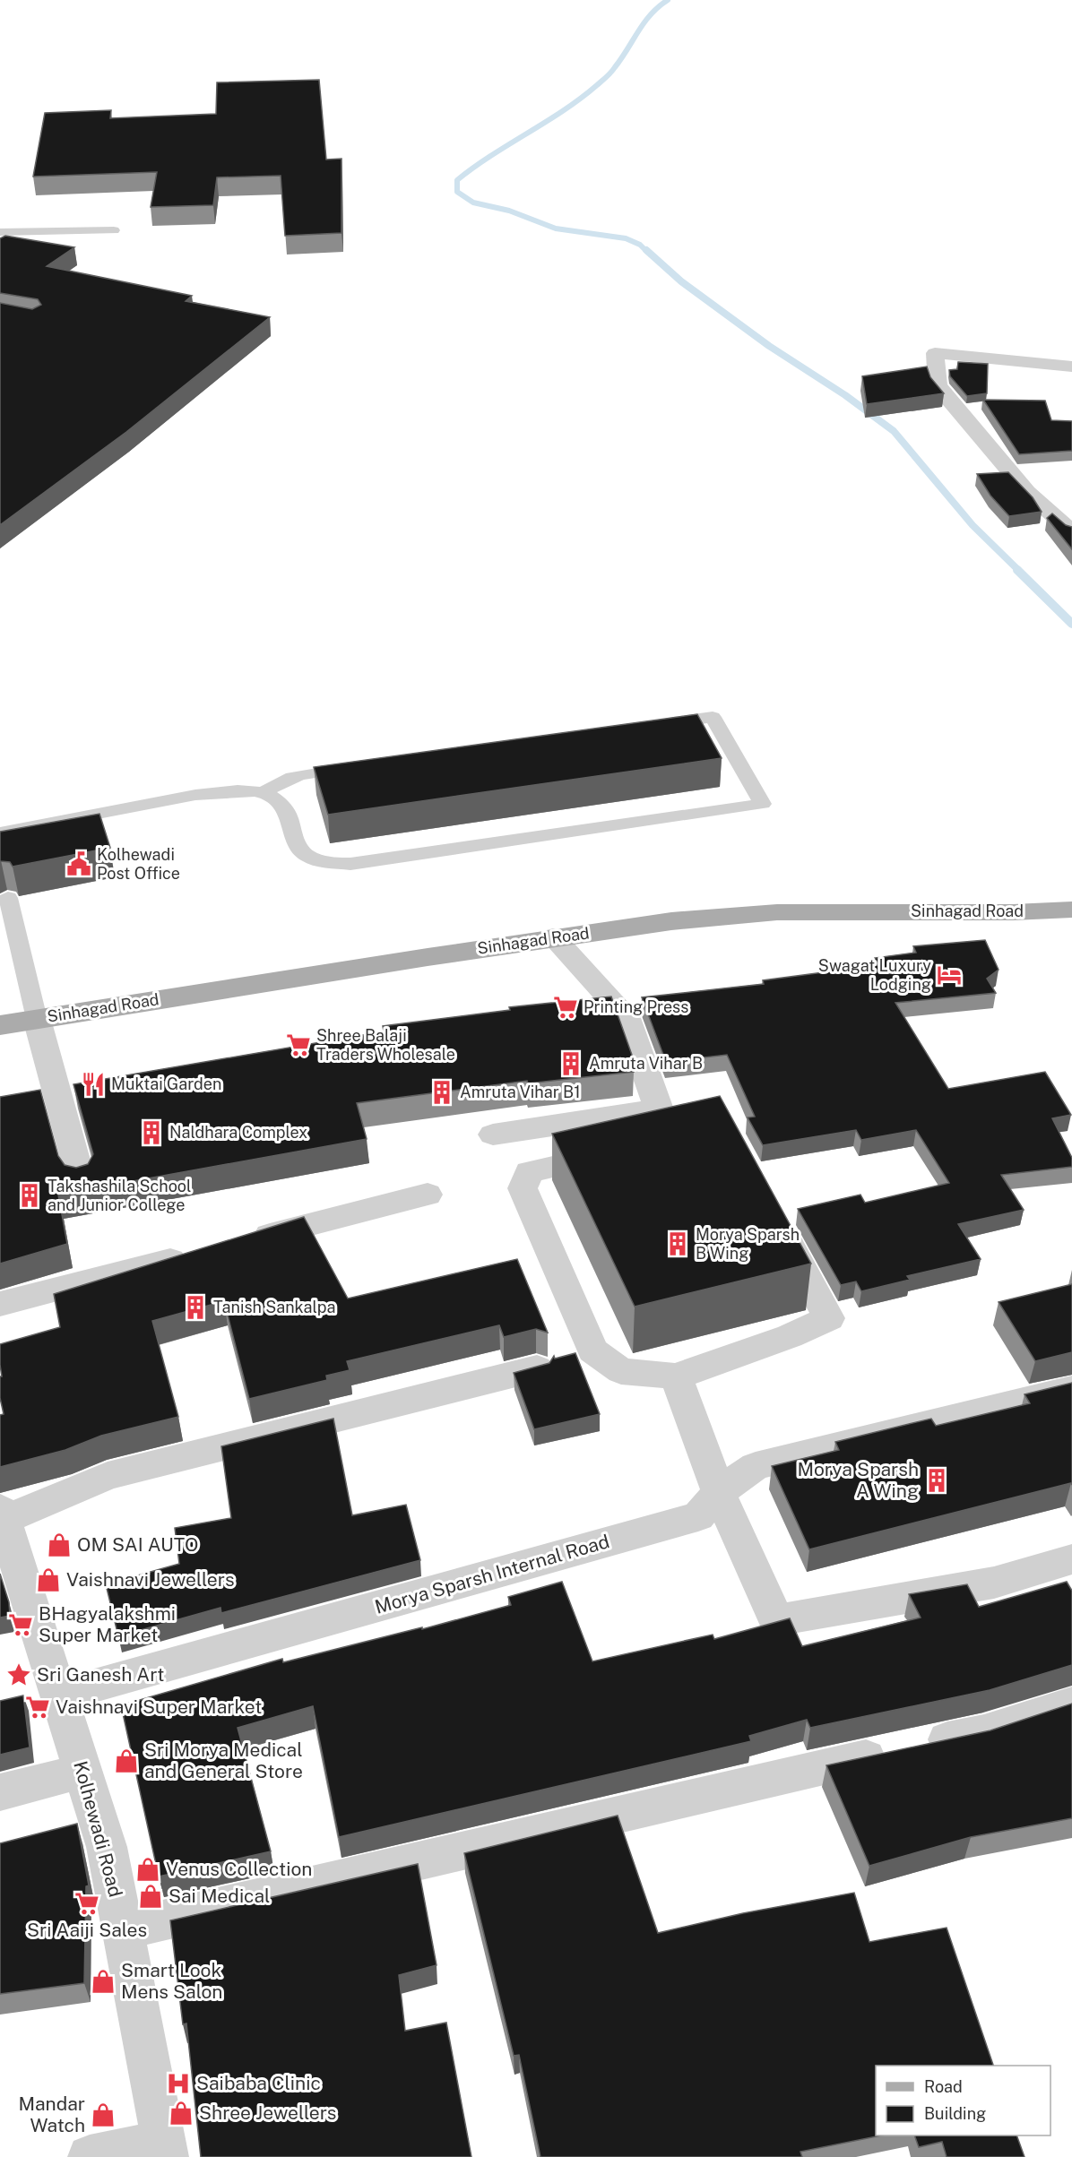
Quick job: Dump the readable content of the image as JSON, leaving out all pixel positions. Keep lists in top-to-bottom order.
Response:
{
  "streets": {
    "main road": ["Sinhagad Road"],
    "street": ["Morya Sparsh Internal Road", "Kolhewadi Road"]
  },
  "crossings": [
    ["Morya Sparsh Internal Road", "Kolhewadi Road"]
  ],
  "places": {
    "public building": ["Kolhewadi Post Office"],
    "hotel": ["Swagat Luxury Lodging"],
    "supermarket": [
      "Printing Press",
      "Shree Balaji Traders Wholesale",
      "BHagyalakshmi Super Market",
      "Vaishnavi Super Market",
      "Sri Aaiji Sales"
    ],
    "building": [
      "Amruta Vihar B",
      "Amruta Vihar B1",
      "Naldhara Complex",
      "Takshashila School and Junior College",
      "Morya Sparsh B Wing",
      "Tanish Sankalpa",
      "Morya Sparsh A Wing"
    ],
    "restaurant": ["Muktai Garden"],
    "shop": [
      "OM SAI AUTO",
      "Vaishnavi Jewellers",
      "Sri Morya Medical and General Store",
      "Venus Collection",
      "Sai Medical",
      "Smart Look Mens Salon",
      "Shree Jewellers",
      "Mandar Watch"
    ],
    "place": ["Sri Ganesh Art"],
    "hospital": ["Saibaba Clinic"]
  },
  "legend": ["Road", "Building"]
}
